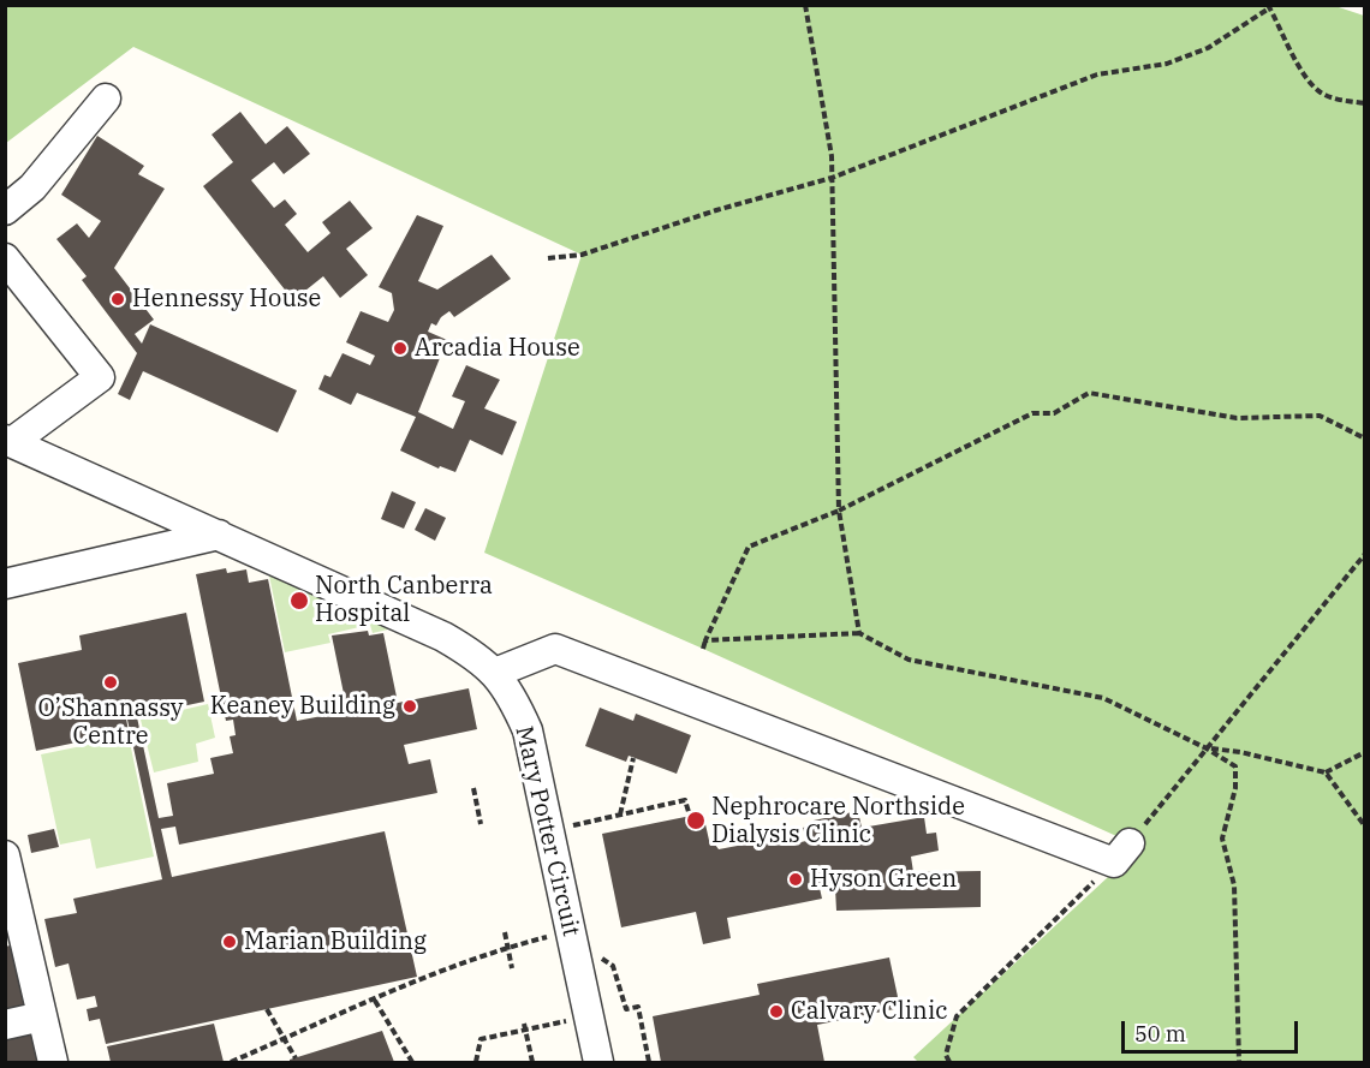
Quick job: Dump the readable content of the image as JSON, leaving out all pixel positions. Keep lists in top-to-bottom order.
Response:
{
  "streets": {
    "street": ["Mary Potter Circuit"]
  },
  "places": [
    "Hennessy House",
    "Arcadia House",
    "North Canberra Hospital",
    "O’Shannassy Centre",
    "Keaney Building",
    "Nephrocare Northside Dialysis Clinic",
    "Hyson Green",
    "Marian Building",
    "Calvary Clinic"
  ],
  "scale_bar": "50 m"
}
